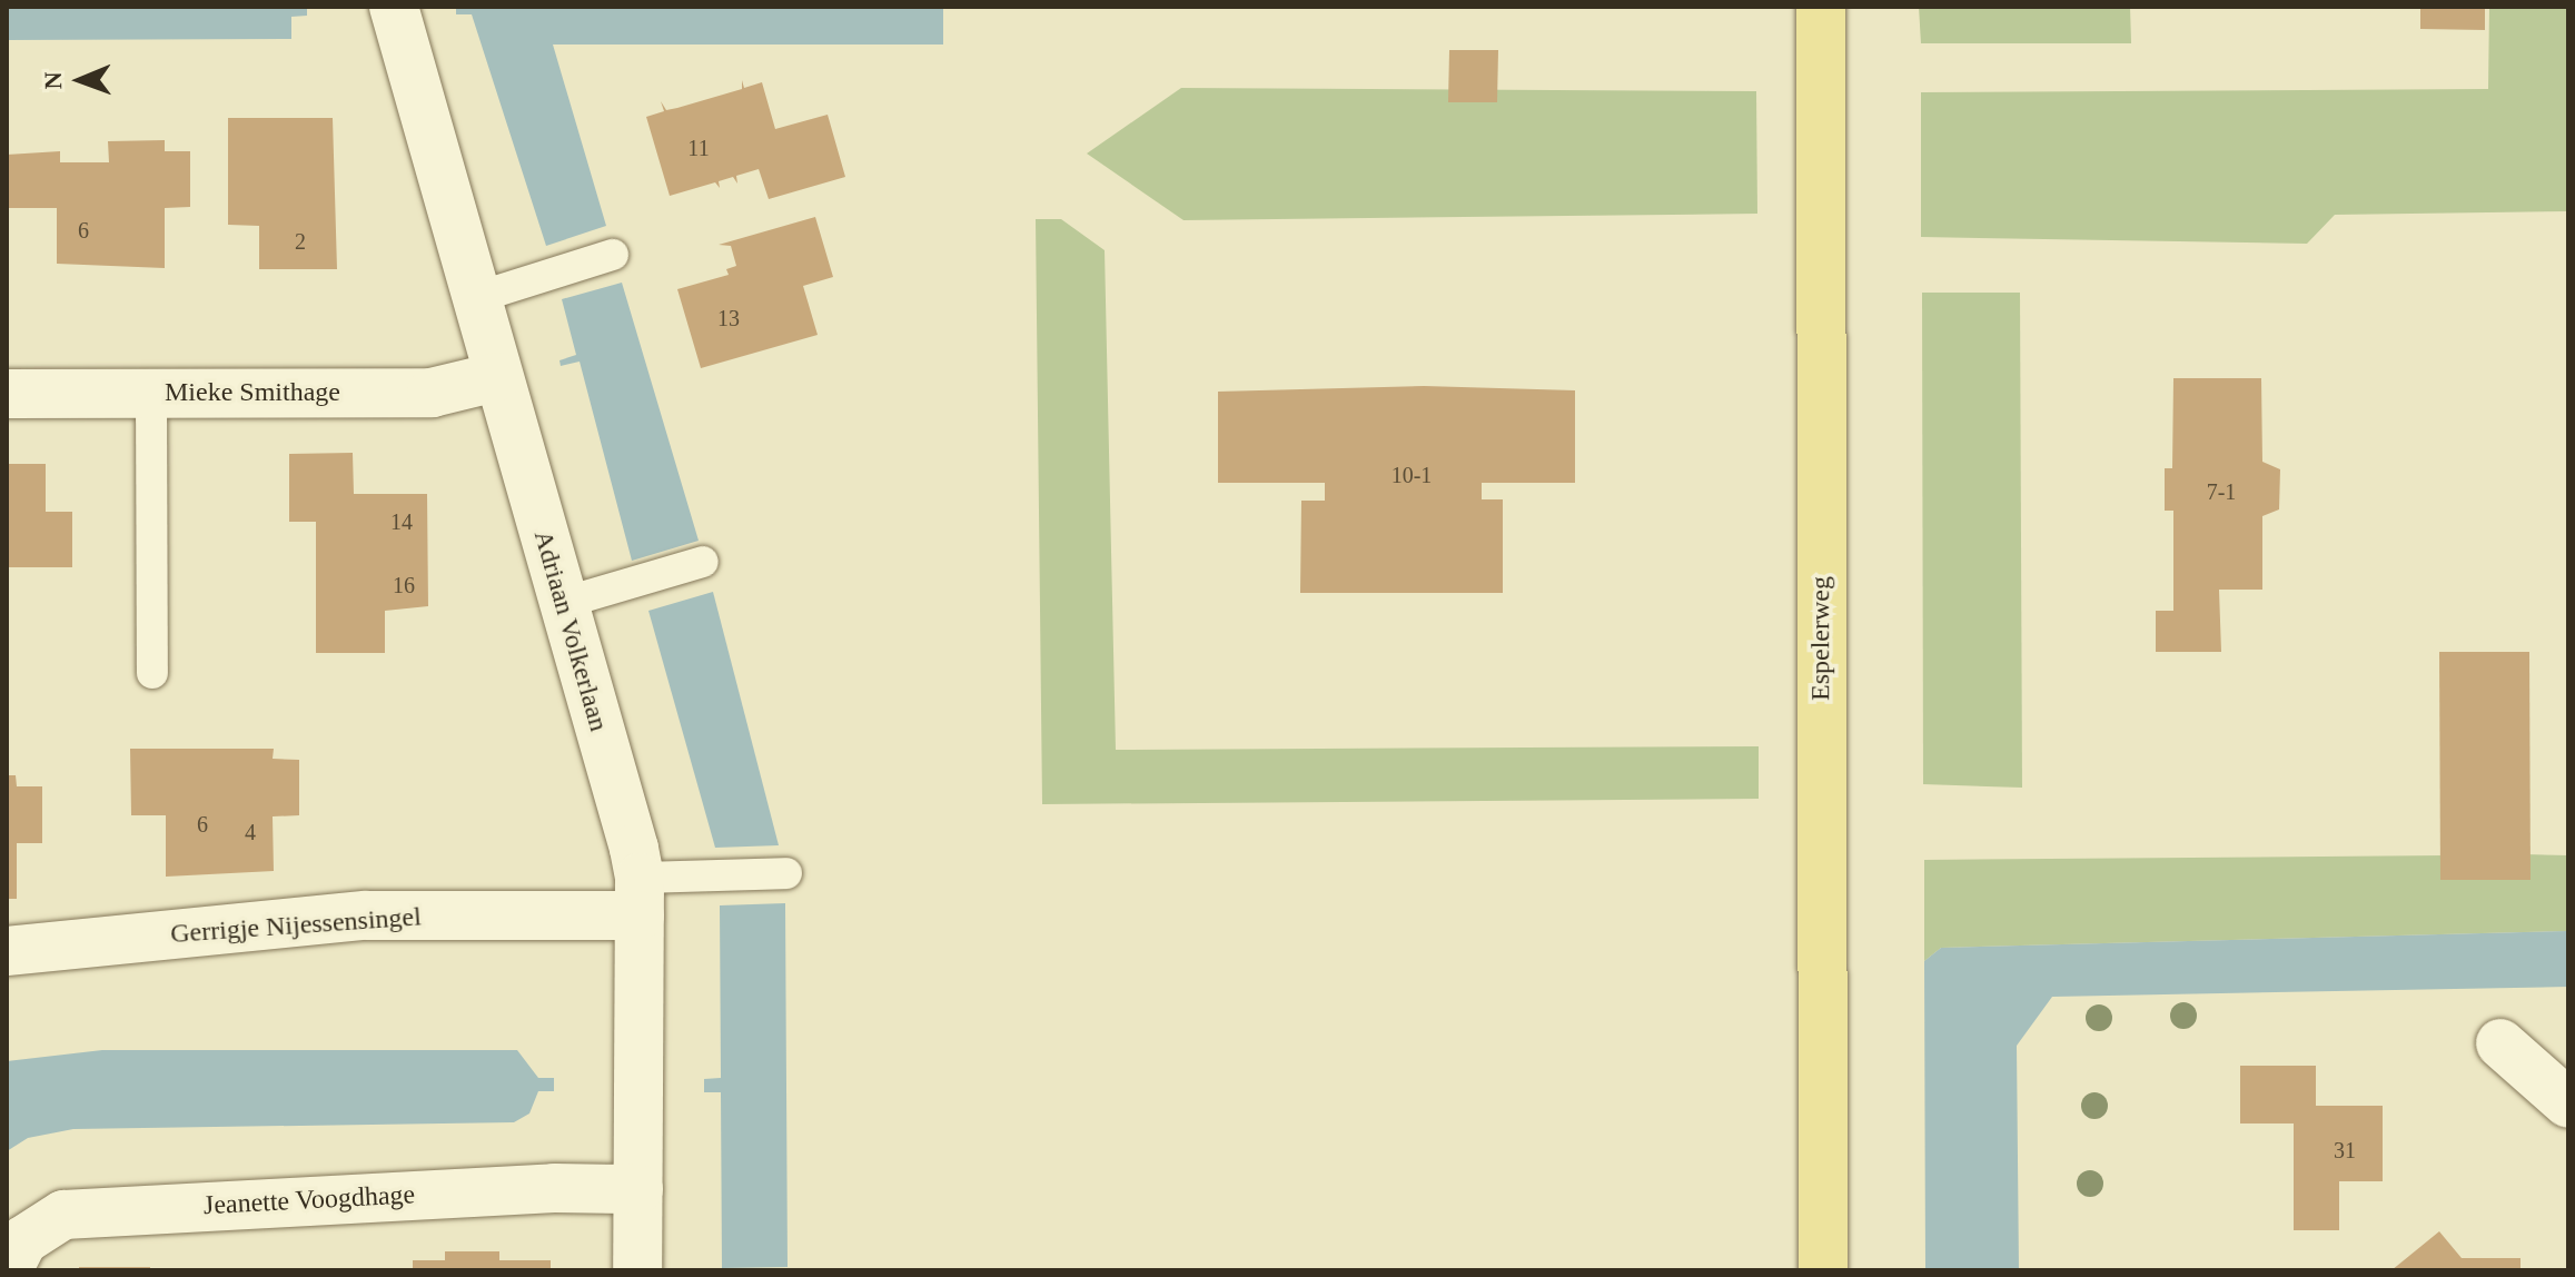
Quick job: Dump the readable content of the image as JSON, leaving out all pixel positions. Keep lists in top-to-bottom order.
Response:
{
  "streets": {
    "main road": ["Espelerweg"],
    "street": [
      "Mieke Smithage",
      "Adriaan Volkerlaan",
      "Gerrigje Nijessensingel",
      "Jeanette Voogdhage"
    ]
  },
  "crossings": [
    ["Mieke Smithage", "Adriaan Volkerlaan"],
    ["Adriaan Volkerlaan", "Gerrigje Nijessensingel"],
    ["Adriaan Volkerlaan", "Jeanette Voogdhage"]
  ],
  "house_numbers": [
    "11",
    "6",
    "2",
    "13",
    "10-1",
    "7-1",
    "14",
    "16",
    "6",
    "4",
    "31"
  ],
  "north": "left"
}
